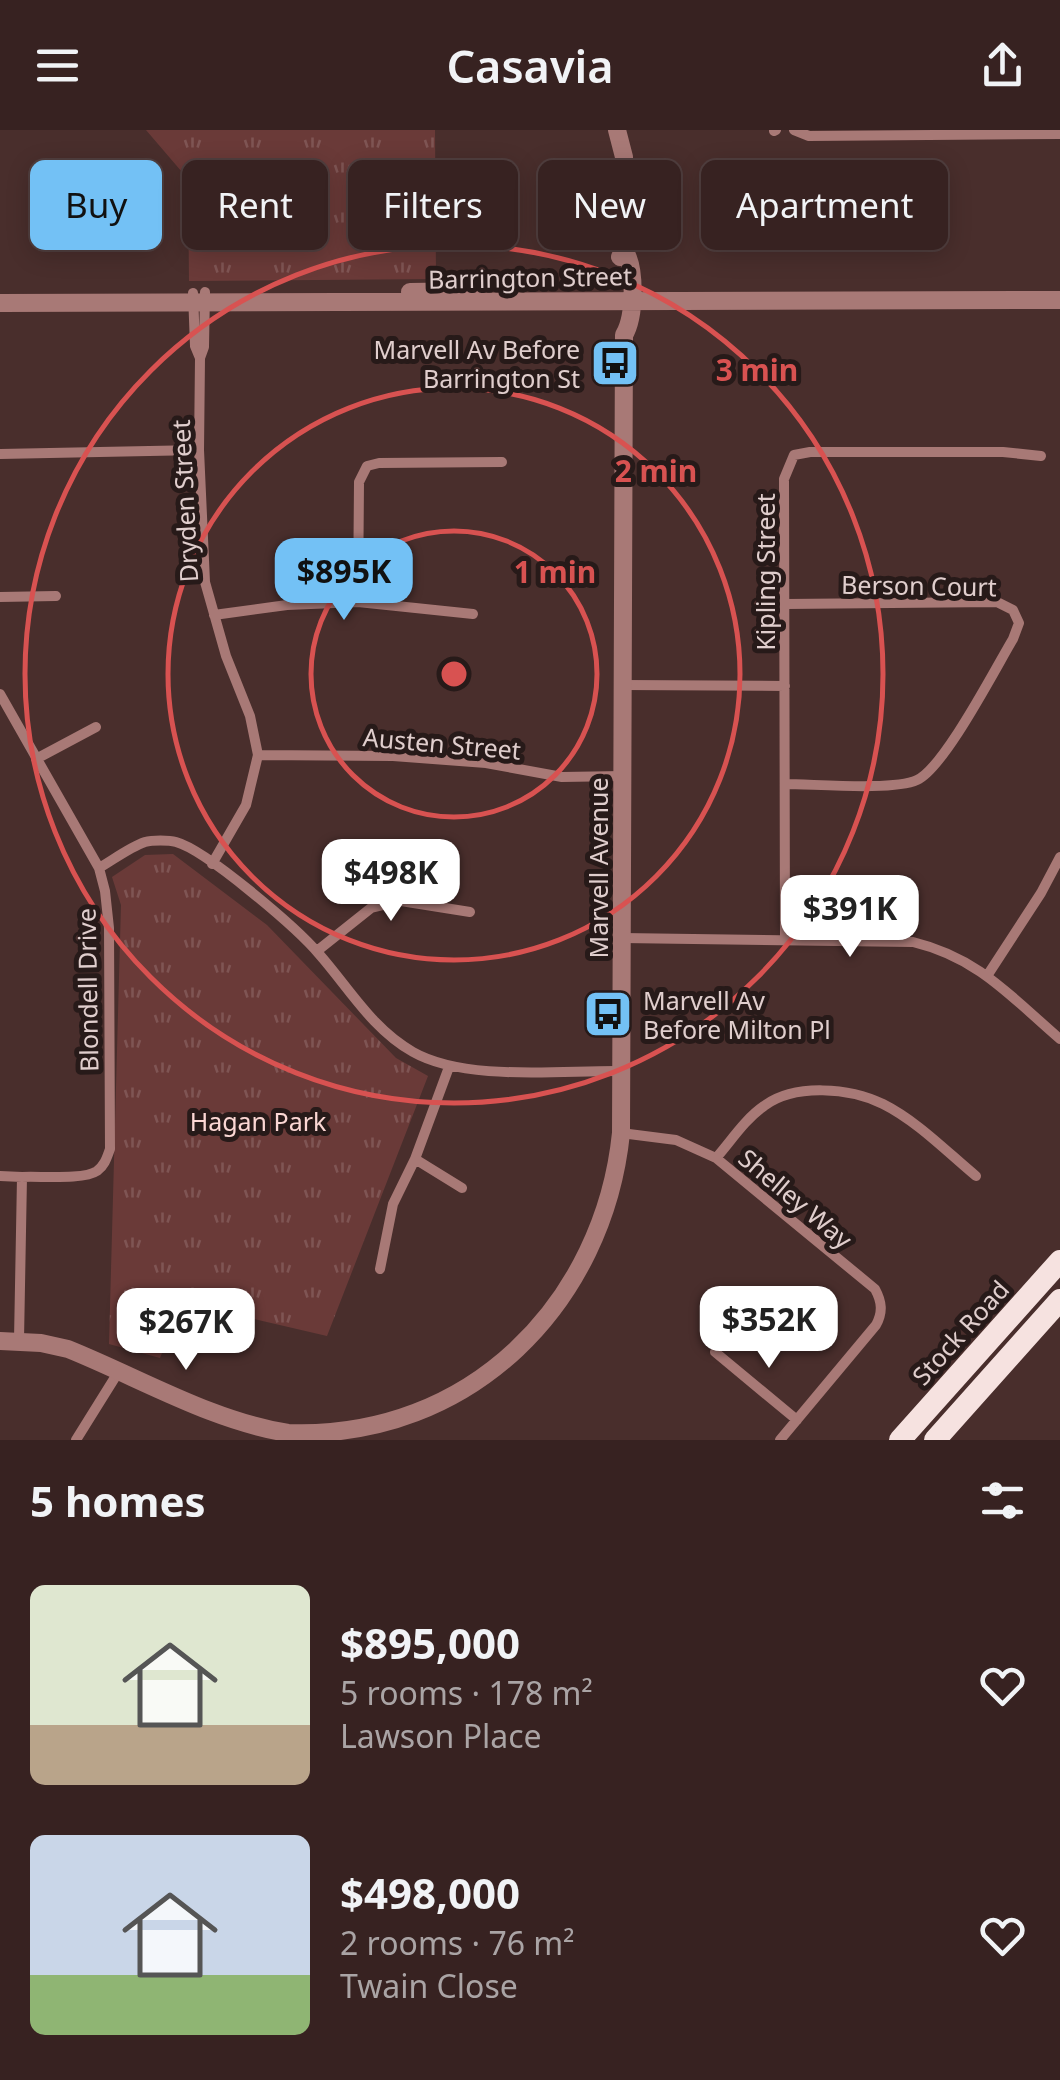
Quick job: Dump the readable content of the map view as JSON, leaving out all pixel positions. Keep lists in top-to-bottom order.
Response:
{
  "streets": {
    "highway": ["Stock Road"],
    "street": [
      "Barrington Street",
      "Dryden Street",
      "Kipling Street",
      "Berson Court",
      "Austen Street",
      "Marvell Avenue",
      "Blondell Drive",
      "Shelley Way"
    ]
  },
  "crossings": [
    ["Barrington Street", "Dryden Street"],
    ["Barrington Street", "Marvell Avenue"],
    ["Dryden Street", "Austen Street"],
    ["Kipling Street", "Berson Court"],
    ["Austen Street", "Marvell Avenue"],
    ["Marvell Avenue", "Shelley Way"]
  ],
  "parks": ["Hagan Park"],
  "places": {
    "bus stop": ["Marvell Av Before Barrington St", "Marvell Av Before Milton Pl"]
  },
  "page": {
    "header": "Casavia",
    "chip": [
      "Buy",
      "Rent",
      "Filters",
      "New",
      "Apartment"
    ],
    "price": [
      "$895K",
      "$498K",
      "$391K",
      "$352K",
      "$267K"
    ],
    "heading": "5 homes",
    "list": [
      {
        "name": "$895,000",
        "note": "5 rooms · 178 m² · Lawson Place"
      },
      {
        "name": "$498,000",
        "note": "2 rooms · 76 m² · Twain Close"
      }
    ]
  },
  "rings": ["3 min", "2 min", "1 min"]
}
